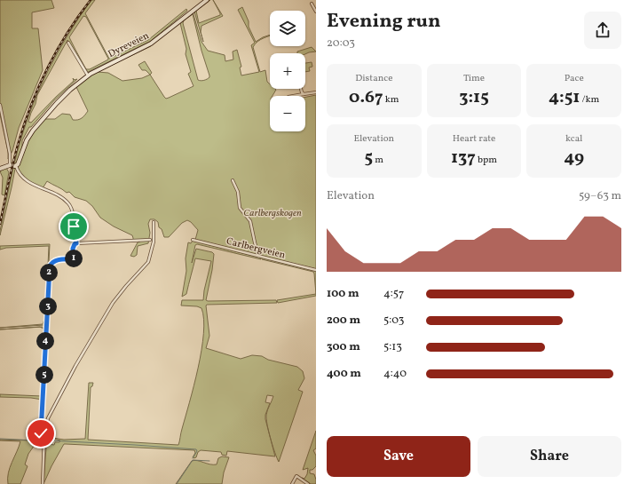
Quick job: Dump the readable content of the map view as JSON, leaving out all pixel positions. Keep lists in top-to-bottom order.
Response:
{
  "streets": {
    "main road": ["Dyreveien"],
    "street": ["Carlbergveien"]
  },
  "parks": ["Carlbergskogen"],
  "page": {
    "heading": ["Evening run", "20:03"],
    "map_buttons": ["+", "−"],
    "stats": [
      ["Distance", "0.67 km"],
      ["Time", "3:15"],
      ["Pace", "4:51 /km"],
      ["Elevation", "5 m"],
      ["Heart rate", "137 bpm"],
      ["kcal", "49"]
    ],
    "chart": ["Elevation", "59–63 m"],
    "pins": [
      "1",
      "2",
      "3",
      "4",
      "5"
    ],
    "list": [
      {
        "name": "100 m",
        "note": "4:57"
      },
      {
        "name": "200 m",
        "note": "5:03"
      },
      {
        "name": "300 m",
        "note": "5:13"
      },
      {
        "name": "400 m",
        "note": "4:40"
      }
    ],
    "buttons": ["Save", "Share"]
  }
}
